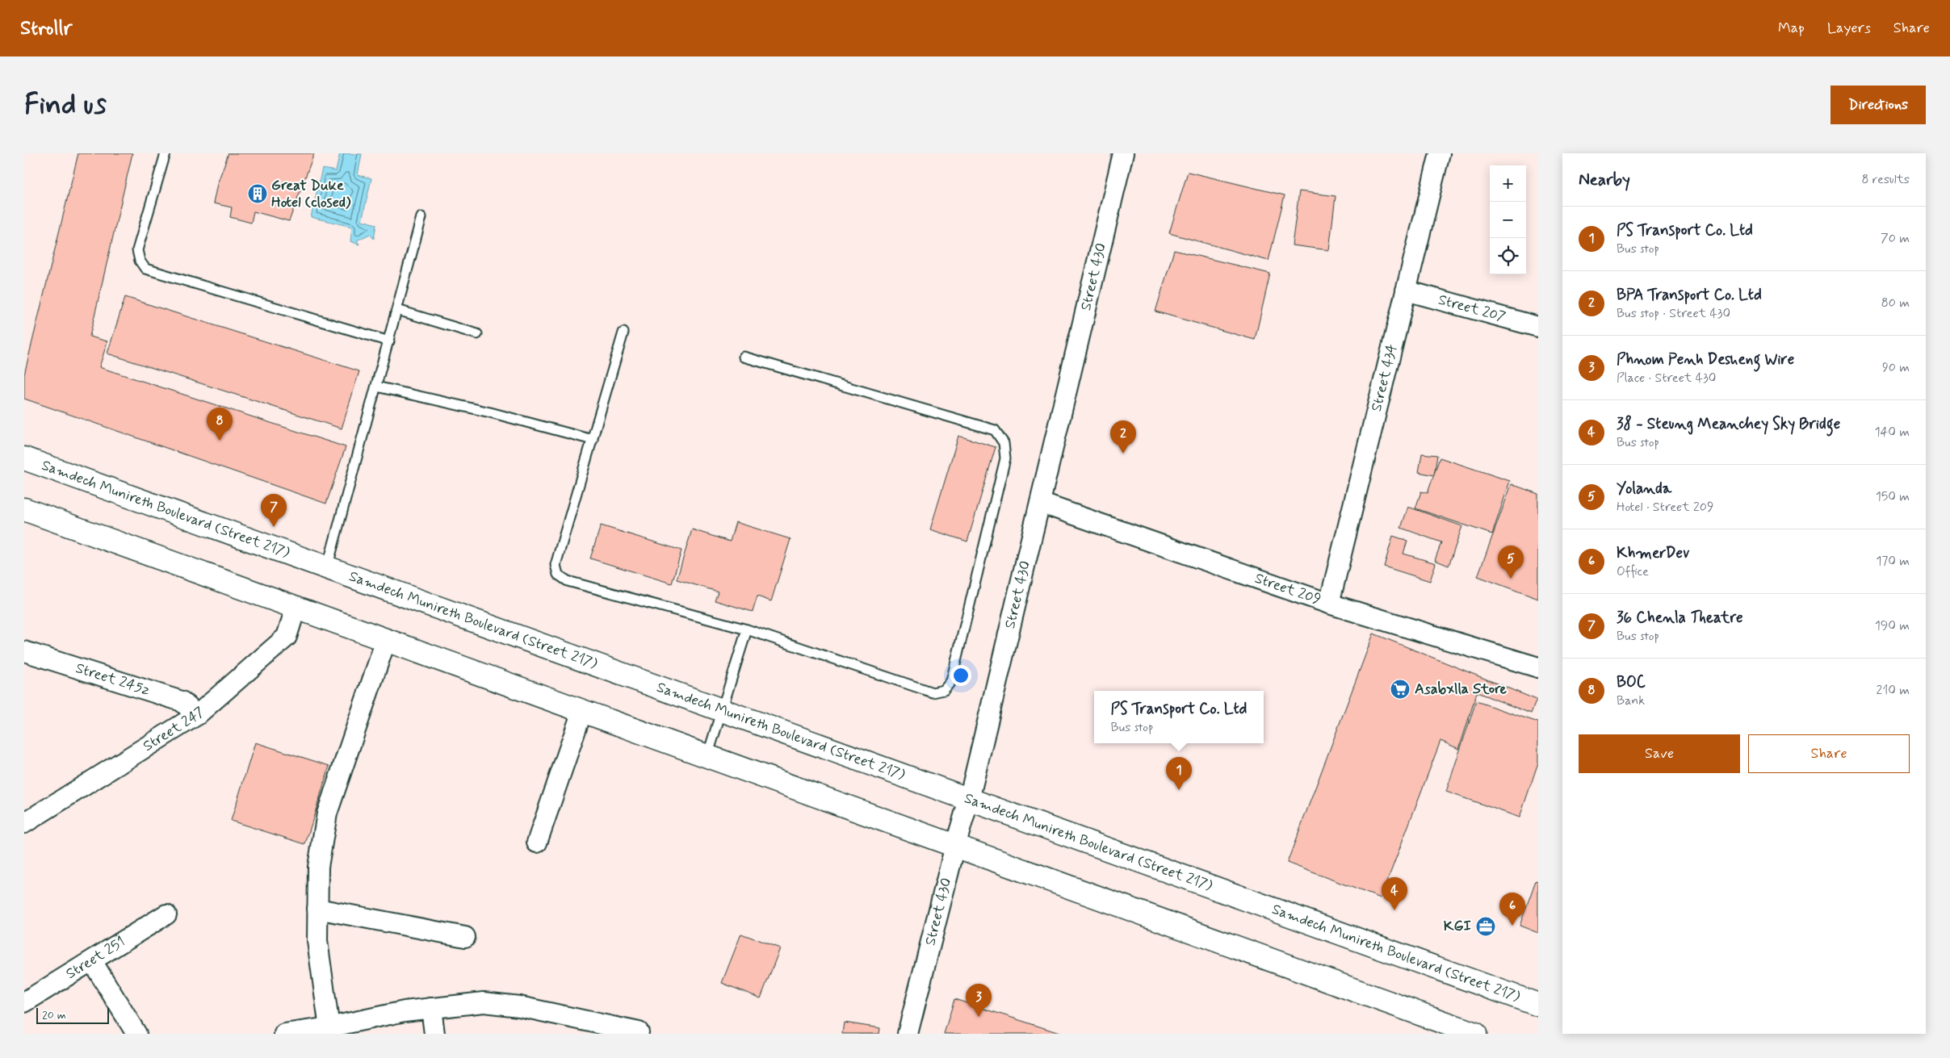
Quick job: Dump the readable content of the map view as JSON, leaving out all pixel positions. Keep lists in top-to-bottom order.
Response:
{
  "streets": {
    "main road": ["Samdech Munireth Boulevard (Street 217)"],
    "street": [
      "Street 430",
      "Street 207",
      "Street 434",
      "Street 209",
      "Street 245z",
      "Street 247",
      "Street 251"
    ]
  },
  "crossings": [
    ["Street 430", "Samdech Munireth Boulevard (Street 217)"],
    ["Street 430", "Street 209"],
    ["Street 207", "Street 434"],
    ["Street 434", "Street 209"],
    ["Street 245z", "Street 247"]
  ],
  "places": {
    "building": ["Great Duke Hotel (closed)"],
    "supermarket": ["Asabxlla Store"],
    "office": ["KGI"]
  },
  "scale_bar": "20 m",
  "page": {
    "header": "Strollr",
    "nav": ["Map", "Layers", "Share"],
    "buttons": [
      "Directions",
      ["Save", "Share"]
    ],
    "title": "Find us",
    "heading": ["Nearby", "8 results"],
    "map_buttons": ["+", "−"],
    "list": [
      {
        "mark": "1",
        "name": "PS Transport Co. Ltd",
        "note": "Bus stop",
        "value": "70 m"
      },
      {
        "mark": "2",
        "name": "BPA Transport Co. Ltd",
        "note": "Bus stop · Street 430",
        "value": "80 m"
      },
      {
        "mark": "3",
        "name": "Phnom Penh Desheng Wire",
        "note": "Place · Street 430",
        "value": "90 m"
      },
      {
        "mark": "4",
        "name": "38 - Steung Meanchey Sky Bridge",
        "note": "Bus stop",
        "value": "140 m"
      },
      {
        "mark": "5",
        "name": "Yolanda",
        "note": "Hotel · Street 209",
        "value": "150 m"
      },
      {
        "mark": "6",
        "name": "KhmerDev",
        "note": "Office",
        "value": "170 m"
      },
      {
        "mark": "7",
        "name": "36 Chenla Theatre",
        "note": "Bus stop",
        "value": "190 m"
      },
      {
        "mark": "8",
        "name": "BOC",
        "note": "Bank",
        "value": "210 m"
      }
    ],
    "pins": [
      "8",
      "2",
      "7",
      "5",
      "1",
      "4",
      "6",
      "3"
    ],
    "popup": ["PS Transport Co. Ltd", "Bus stop"],
    "scale": "20 m"
  }
}
